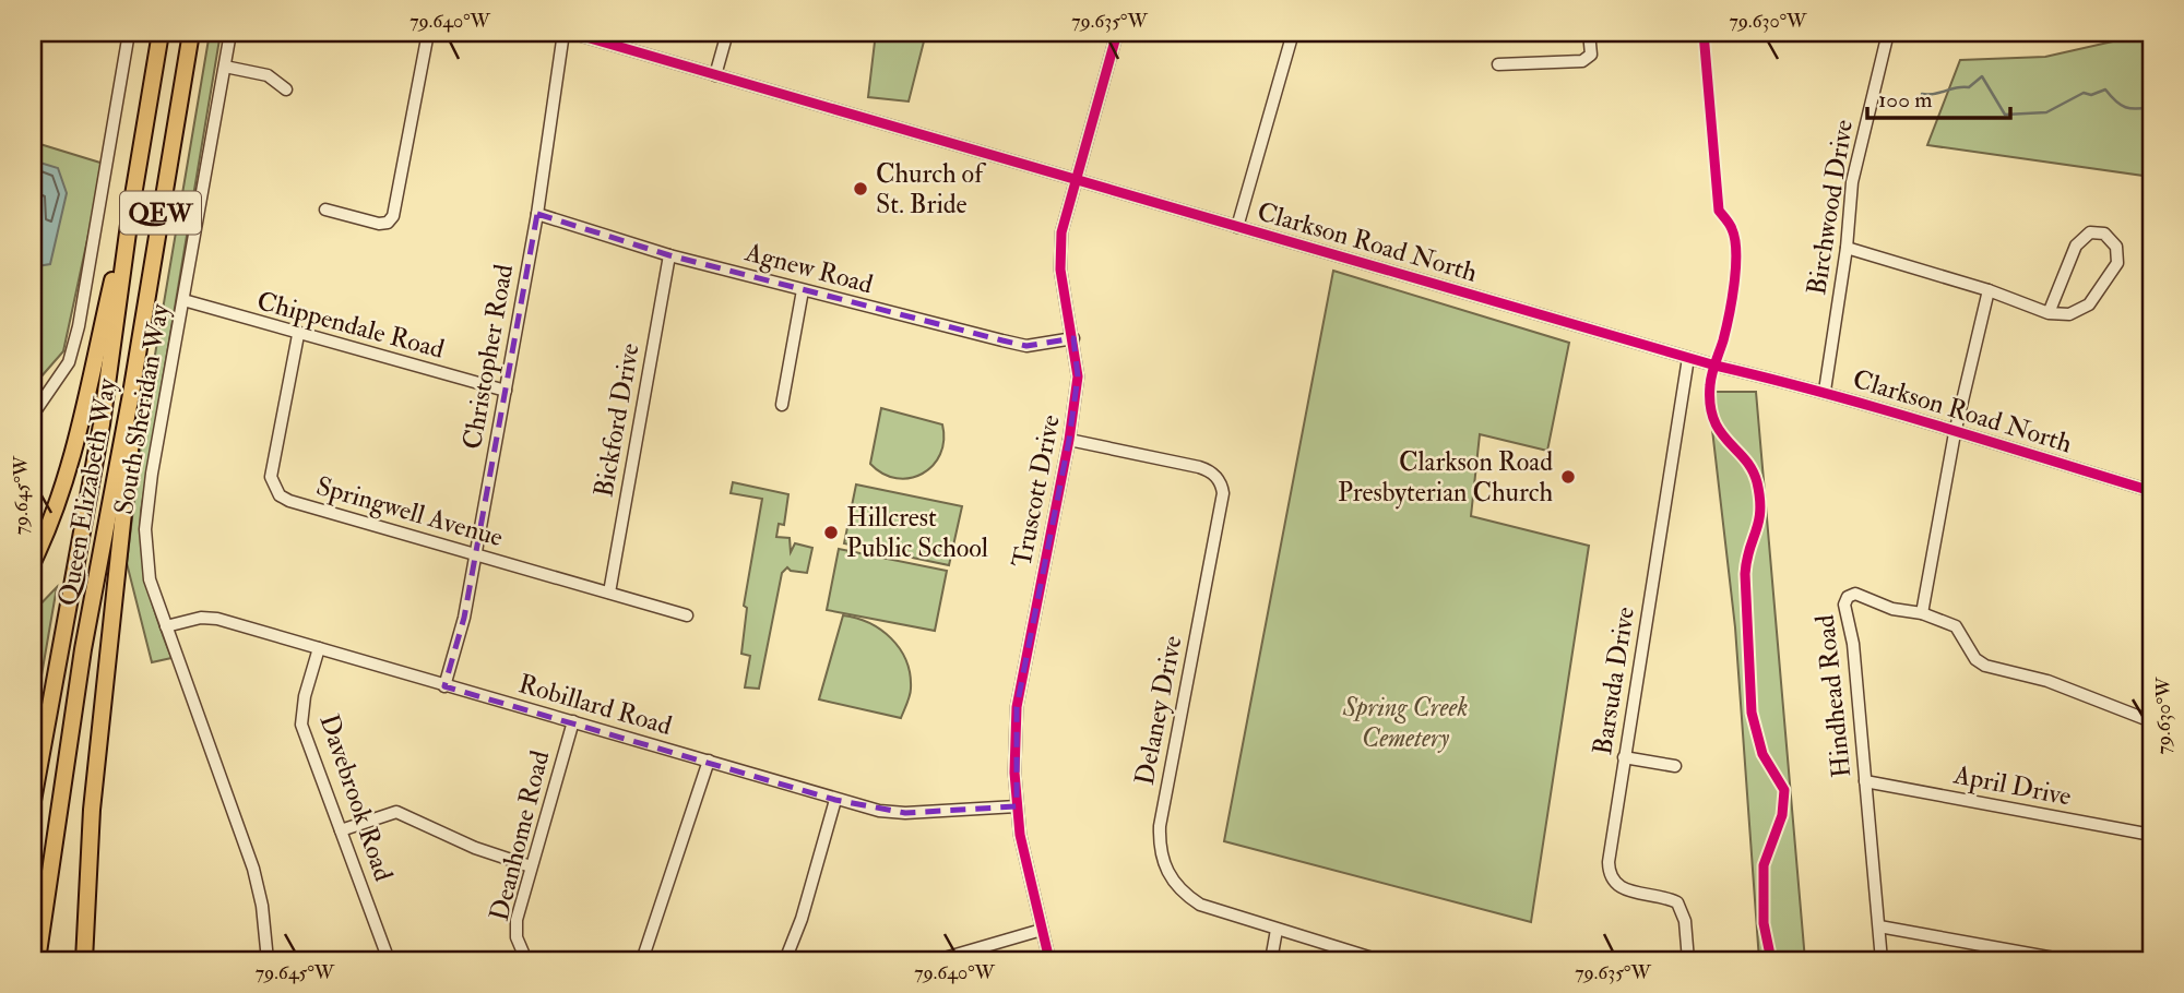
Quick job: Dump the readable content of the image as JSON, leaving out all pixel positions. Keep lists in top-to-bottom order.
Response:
{
  "streets": {
    "highway": ["QEW", "Queen Elizabeth Way"],
    "street": [
      "Birchwood Drive",
      "Clarkson Road North",
      "Agnew Road",
      "Chippendale Road",
      "Christopher Road",
      "South Sheridan Way",
      "Bickford Drive",
      "Truscott Drive",
      "Springwell Avenue",
      "Barsuda Drive",
      "Hindhead Road",
      "Robillard Road",
      "Delaney Drive",
      "April Drive",
      "Davebrook Road",
      "Deanhome Road"
    ]
  },
  "crossings": [
    ["Birchwood Drive", "Clarkson Road North"],
    ["Clarkson Road North", "Truscott Drive"],
    ["Clarkson Road North", "Barsuda Drive"],
    ["Agnew Road", "Christopher Road"],
    ["Agnew Road", "Bickford Drive"],
    ["Agnew Road", "Truscott Drive"],
    ["Chippendale Road", "Christopher Road"],
    ["Chippendale Road", "South Sheridan Way"],
    ["Chippendale Road", "Springwell Avenue"],
    ["Christopher Road", "Springwell Avenue"],
    ["Christopher Road", "Robillard Road"],
    ["South Sheridan Way", "Robillard Road"],
    ["Bickford Drive", "Springwell Avenue"],
    ["Truscott Drive", "Robillard Road"],
    ["Truscott Drive", "Delaney Drive"],
    ["Hindhead Road", "April Drive"],
    ["Robillard Road", "Davebrook Road"],
    ["Robillard Road", "Deanhome Road"]
  ],
  "parks": ["Spring Creek Cemetery"],
  "places": ["Church of St. Bride", "Clarkson Road Presbyterian Church", "Hillcrest Public School"],
  "scale_bar": "100 m",
  "coordinates": [
    "79.640°W",
    "79.635°W",
    "79.630°W",
    "79.645°W"
  ]
}
